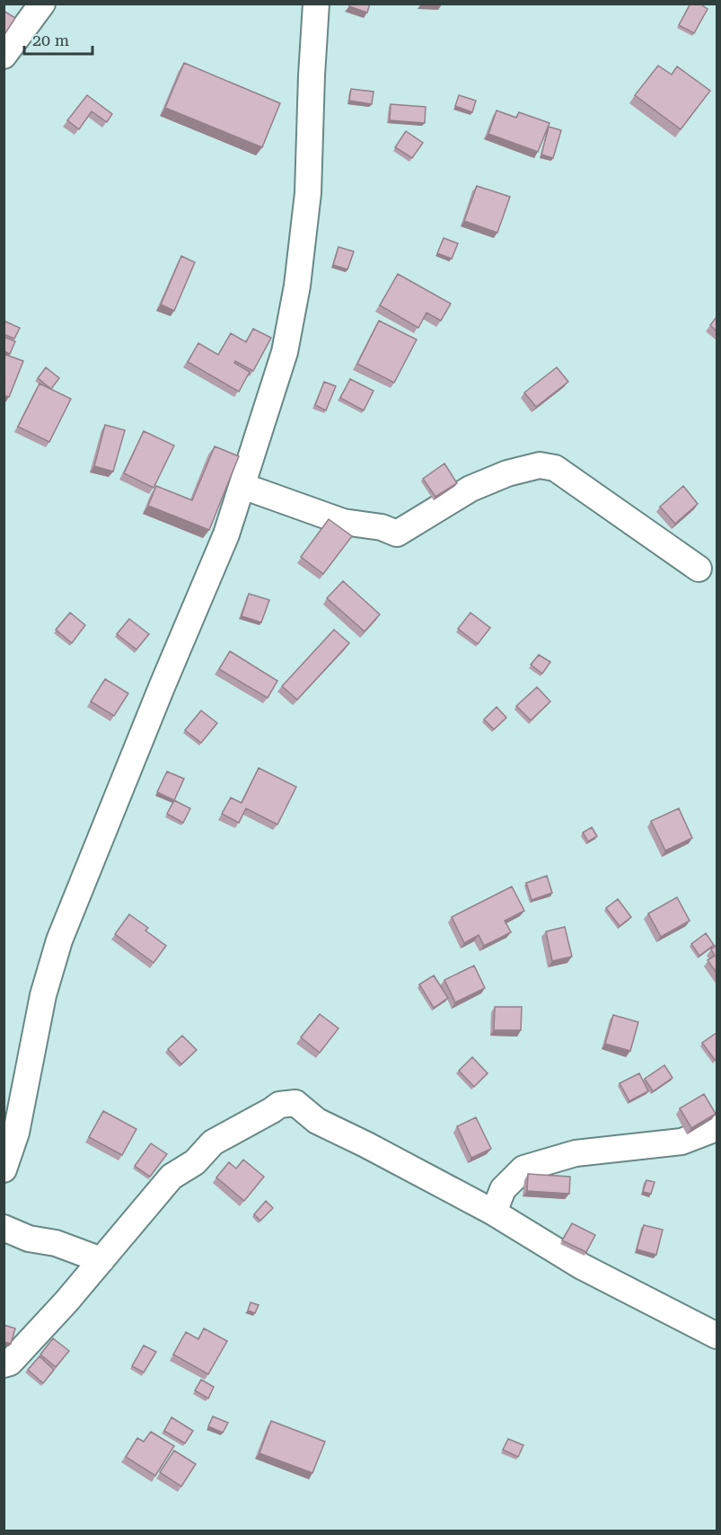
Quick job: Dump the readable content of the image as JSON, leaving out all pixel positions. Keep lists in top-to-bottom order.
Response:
{
  "scale_bar": "20 m"
}
